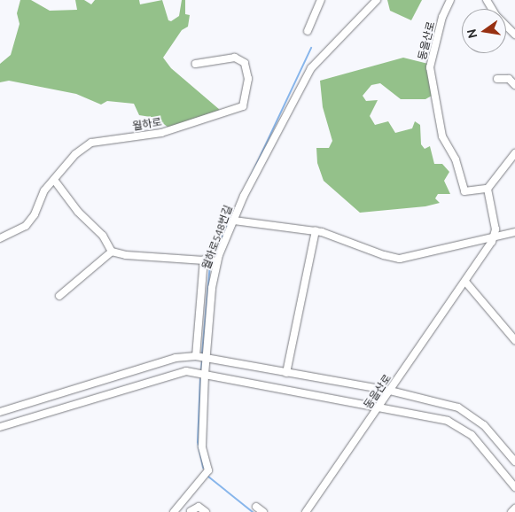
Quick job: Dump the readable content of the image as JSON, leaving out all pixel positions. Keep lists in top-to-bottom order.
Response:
{
  "streets": {
    "street": ["동을산로", "월하로", "월하로548번길"]
  },
  "north": "left"
}
